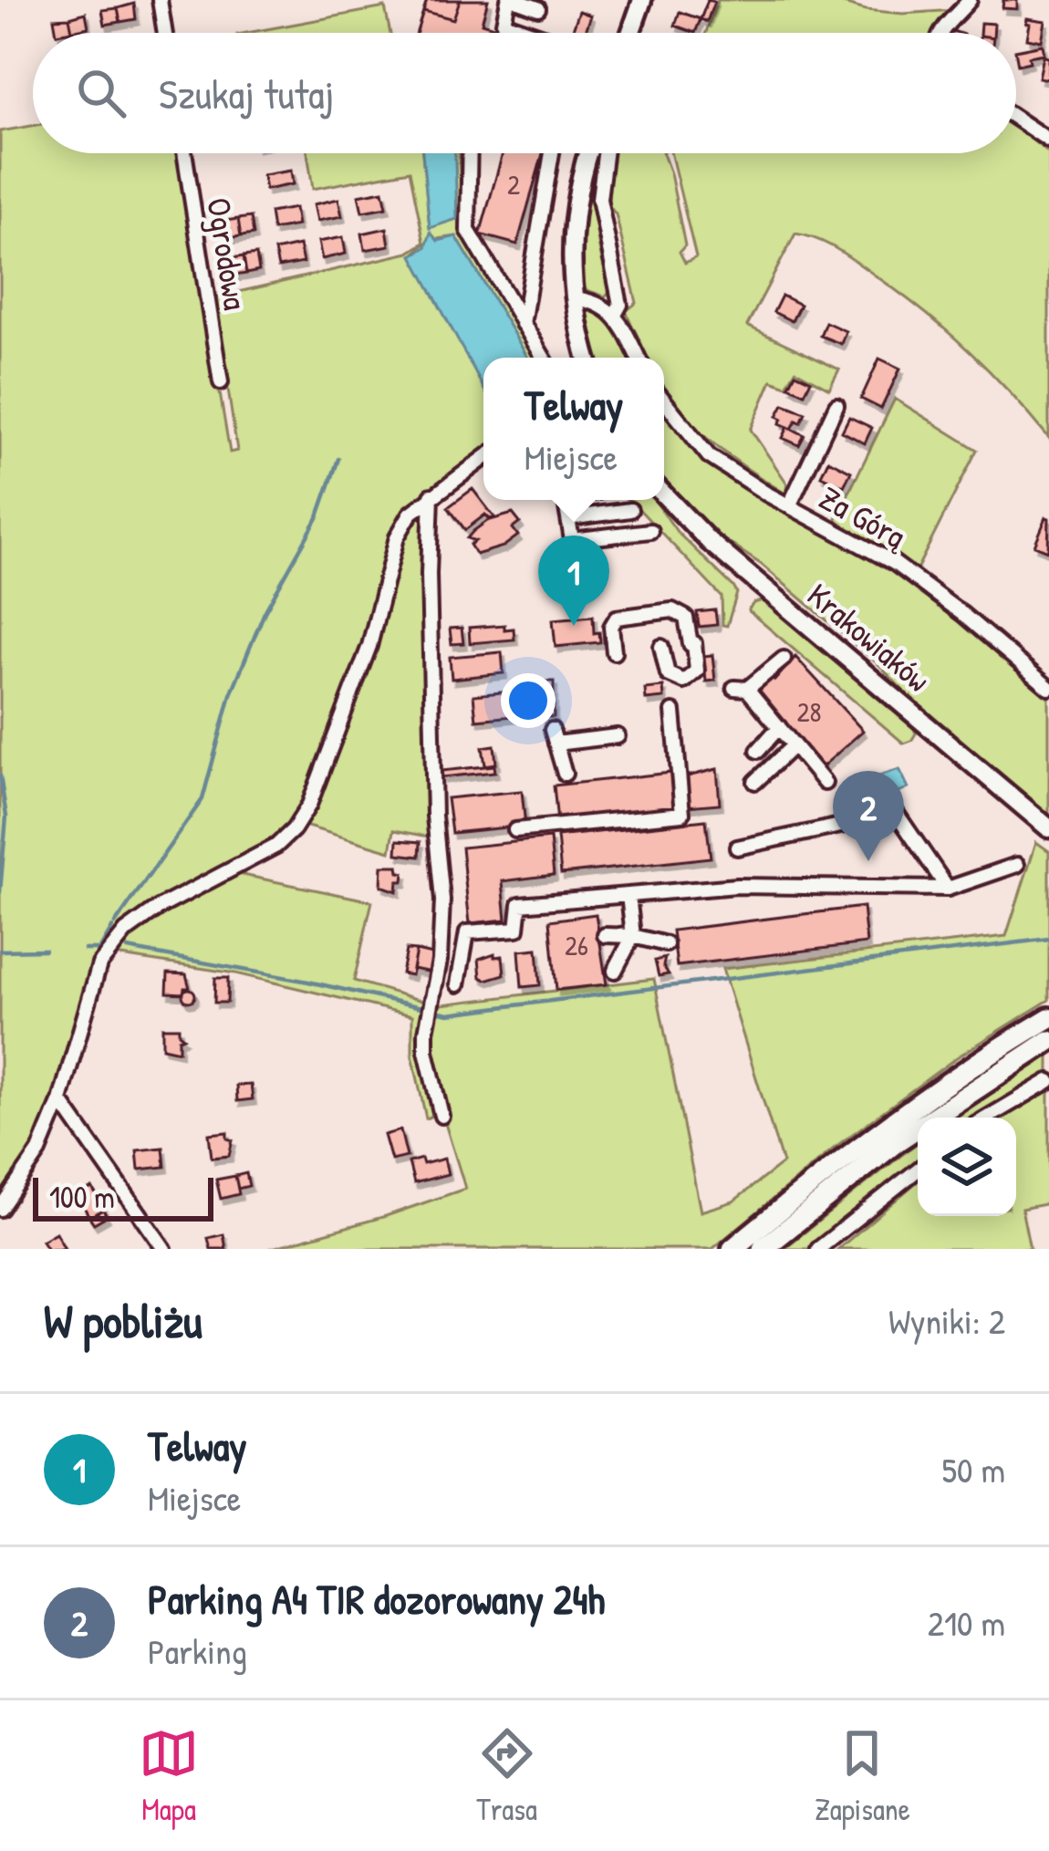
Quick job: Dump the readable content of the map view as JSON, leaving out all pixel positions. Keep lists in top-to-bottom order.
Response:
{
  "streets": {
    "main road": ["Krakowiaków"],
    "street": ["Ogrodowa", "Za Górą"]
  },
  "house_numbers": ["2", "28", "26"],
  "scale_bar": "100 m",
  "page": {
    "search": "Szukaj tutaj",
    "popup": ["Telway", "Miejsce"],
    "pins": ["1", "2"],
    "scale": "100 m",
    "heading": ["W pobliżu", "Wyniki: 2"],
    "list": [
      {
        "mark": "1",
        "name": "Telway",
        "note": "Miejsce",
        "value": "50 m"
      },
      {
        "mark": "2",
        "name": "Parking A4 TIR dozorowany 24h",
        "note": "Parking",
        "value": "210 m"
      }
    ],
    "nav": ["Mapa", "Trasa", "Zapisane"]
  }
}
